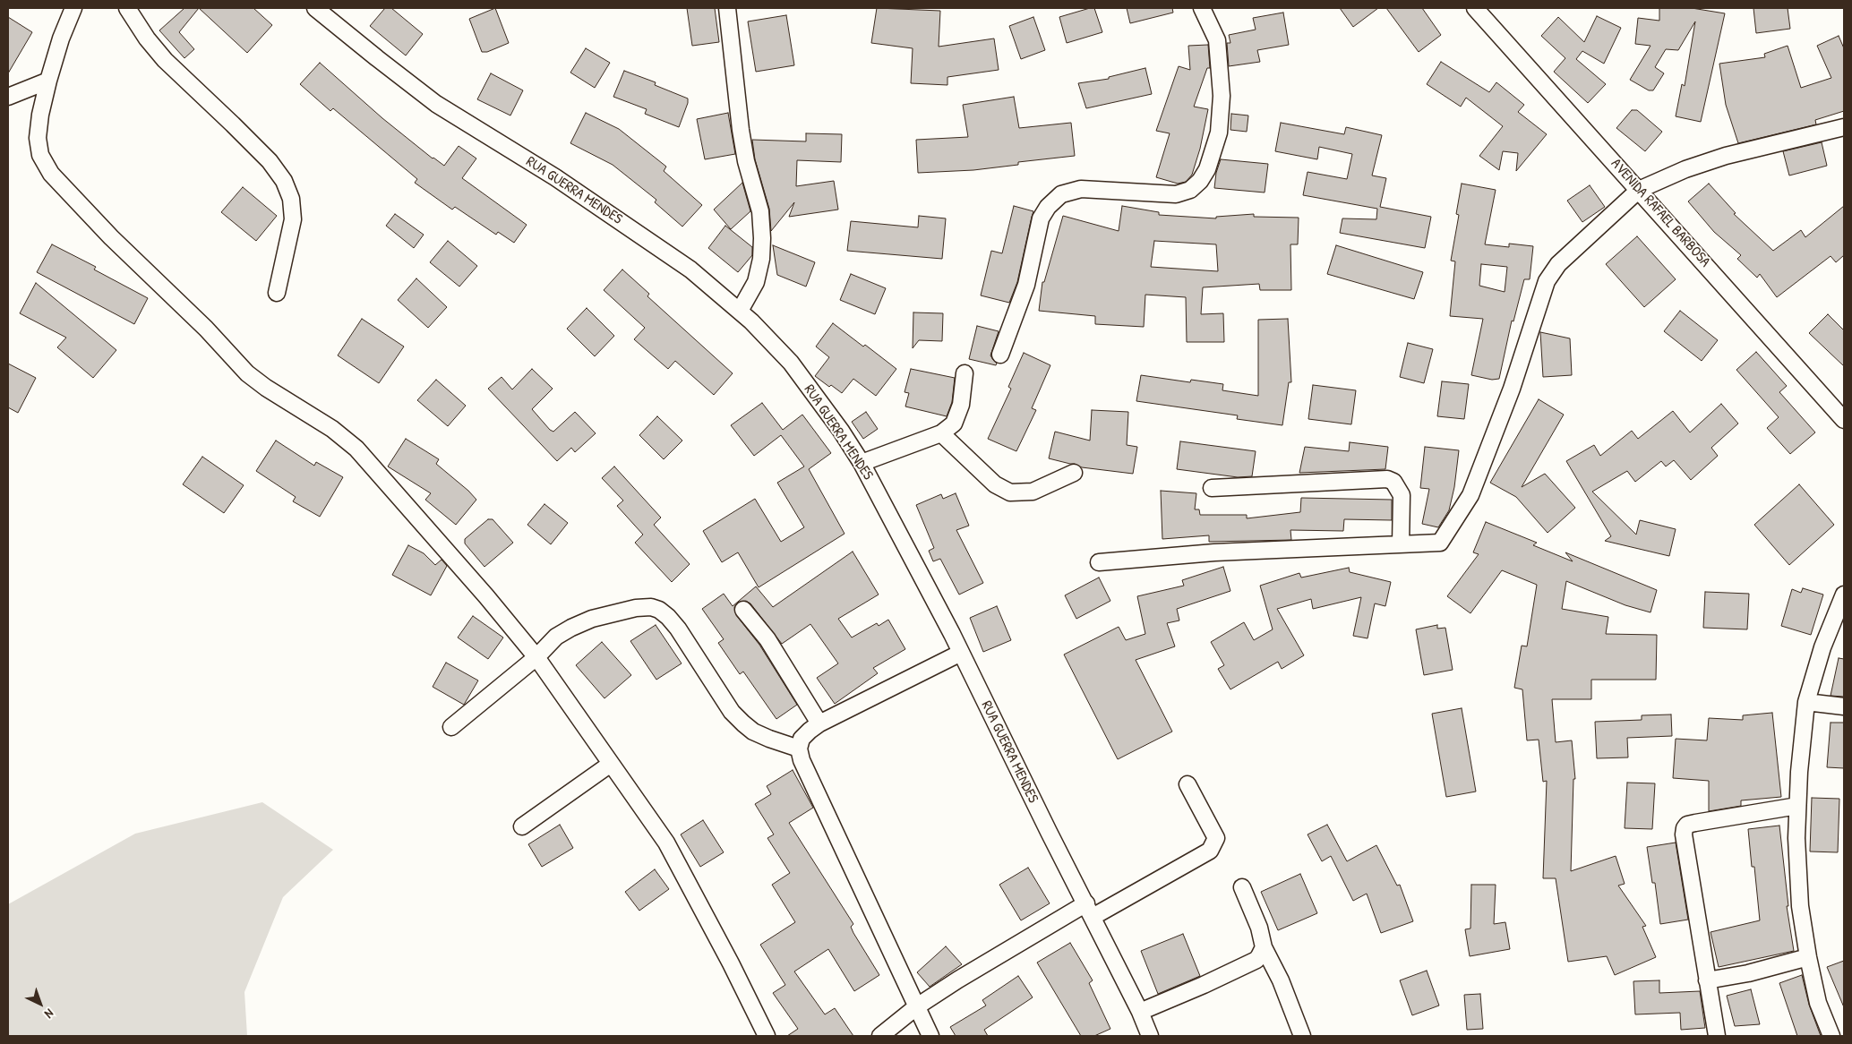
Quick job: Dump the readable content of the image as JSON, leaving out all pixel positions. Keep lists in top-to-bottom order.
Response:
{
  "streets": {
    "street": ["RUA GUERRA MENDES", "AVENIDA RAFAEL BARBOSA"]
  },
  "north": "bottom right"
}
